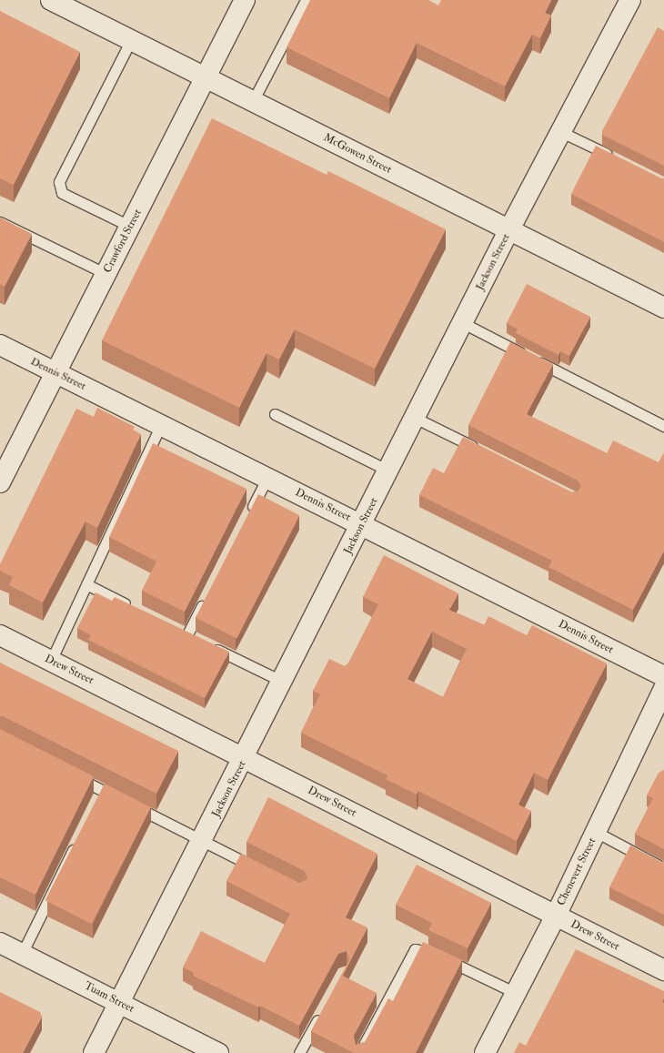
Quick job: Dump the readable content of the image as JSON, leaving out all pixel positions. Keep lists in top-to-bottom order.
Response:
{
  "streets": {
    "street": [
      "McGowen Street",
      "Crawford Street",
      "Jackson Street",
      "Dennis Street",
      "Drew Street",
      "Chenevert Street",
      "Tuam Street"
    ]
  },
  "crossings": [
    ["McGowen Street", "Crawford Street"],
    ["McGowen Street", "Jackson Street"],
    ["Crawford Street", "Dennis Street"],
    ["Jackson Street", "Dennis Street"],
    ["Jackson Street", "Drew Street"],
    ["Jackson Street", "Tuam Street"],
    ["Drew Street", "Chenevert Street"]
  ]
}
